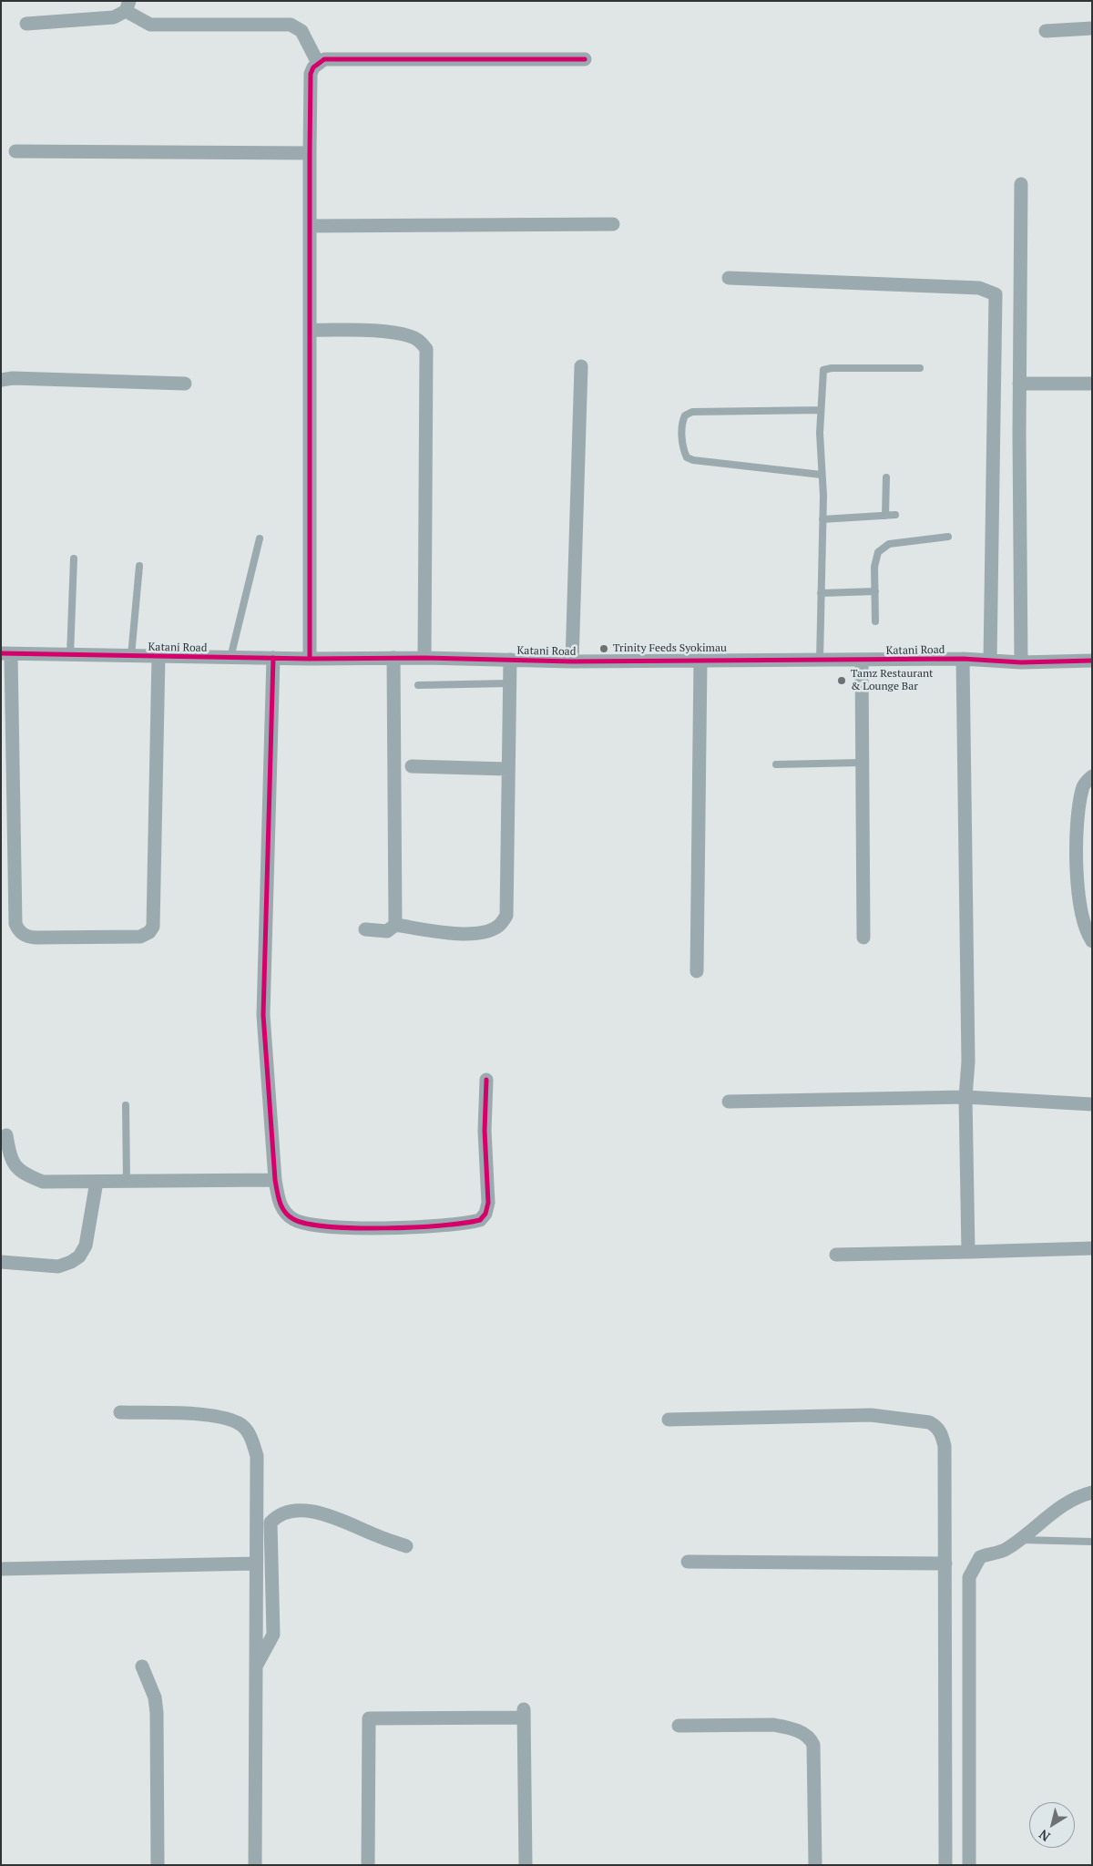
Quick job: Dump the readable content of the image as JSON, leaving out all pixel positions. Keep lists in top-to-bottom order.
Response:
{
  "streets": {
    "street": ["Katani Road"]
  },
  "places": ["Trinity Feeds Syokimau", "Tamz Restaurant & Lounge Bar"],
  "north": "bottom left"
}
